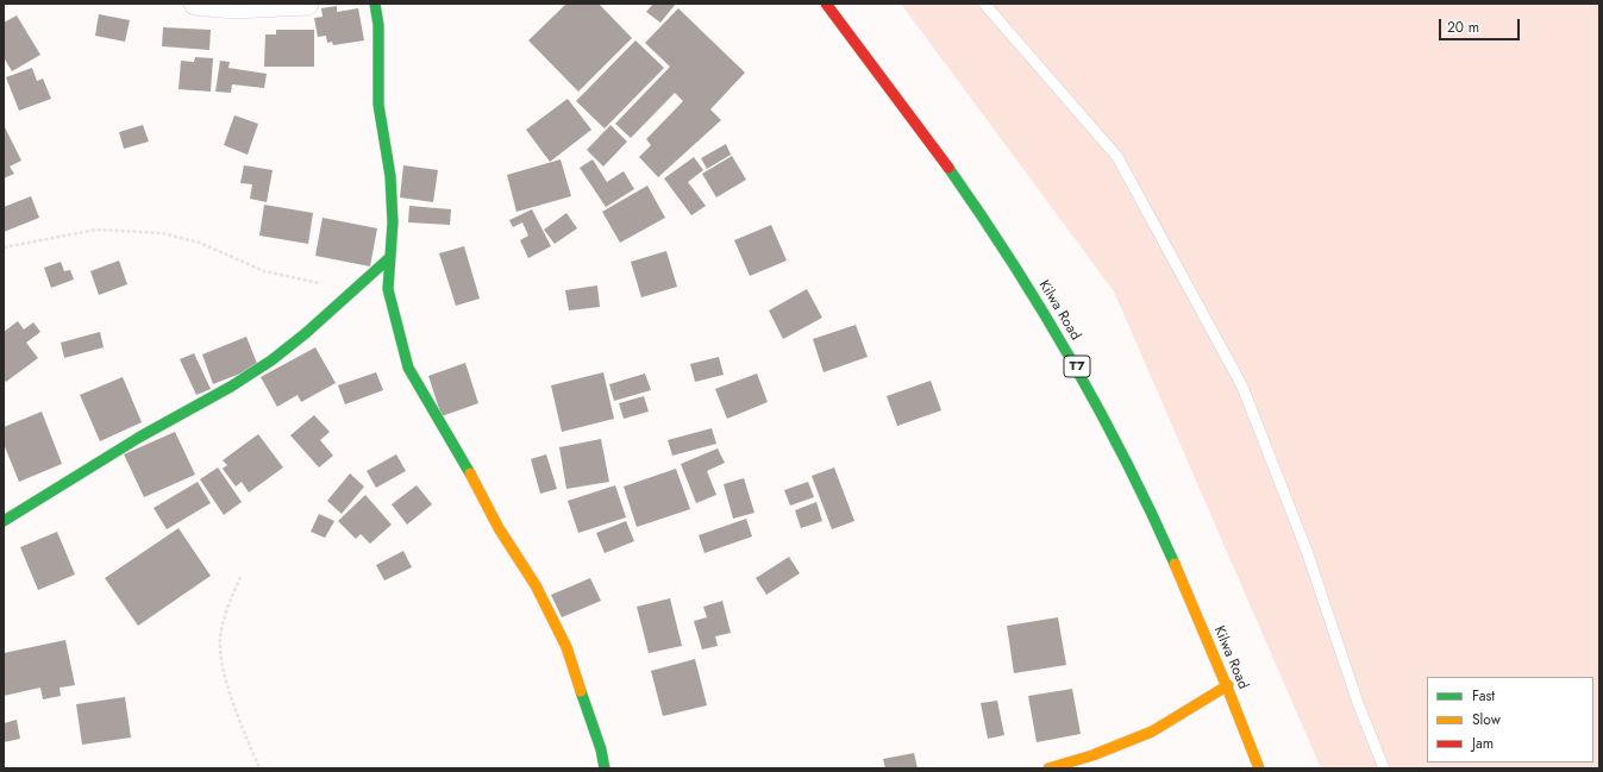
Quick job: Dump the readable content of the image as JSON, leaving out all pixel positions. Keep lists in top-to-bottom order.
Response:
{
  "streets": {
    "main road": ["Kilwa Road", "T7"]
  },
  "legend": ["Fast", "Slow", "Jam"],
  "scale_bar": "20 m"
}
